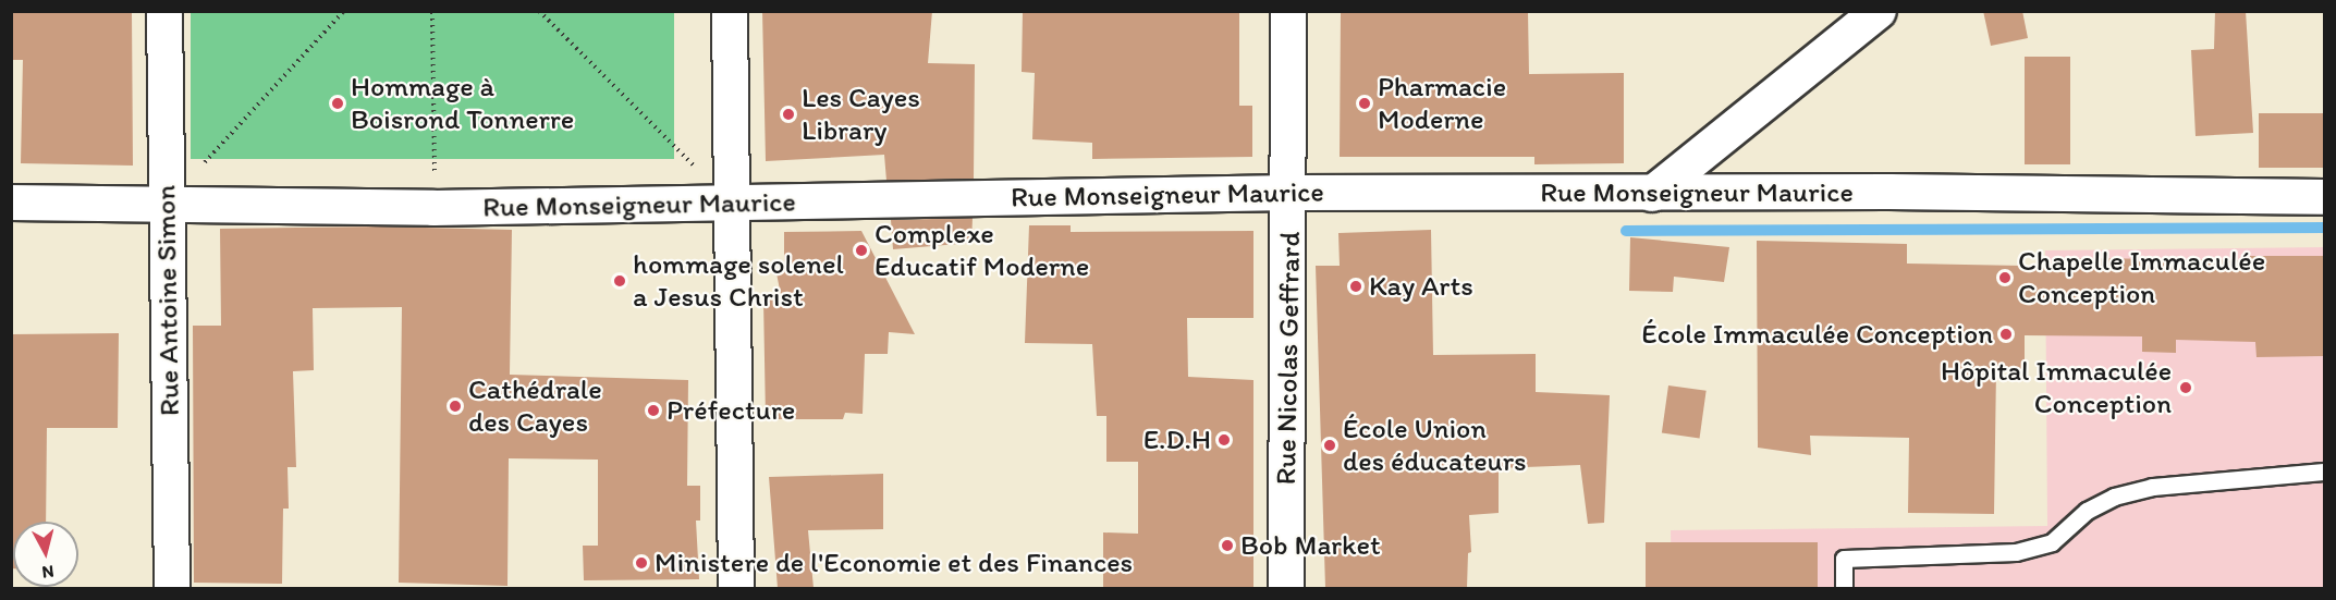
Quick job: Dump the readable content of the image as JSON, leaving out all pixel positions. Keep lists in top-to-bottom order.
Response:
{
  "streets": {
    "street": ["Rue Monseigneur Maurice", "Rue Antoine Simon", "Rue Nicolas Geffrard"]
  },
  "crossings": [
    ["Rue Monseigneur Maurice", "Rue Antoine Simon"],
    ["Rue Monseigneur Maurice", "Rue Nicolas Geffrard"]
  ],
  "places": [
    "Hommage à Boisrond Tonnerre",
    "Pharmacie Moderne",
    "Les Cayes Library",
    "Complexe Educatif Moderne",
    "Chapelle Immaculée Conception",
    "hommage solenel a Jesus Christ",
    "Kay Arts",
    "École Immaculée Conception",
    "Hôpital Immaculée Conception",
    "Cathédrale des Cayes",
    "Préfecture",
    "E.D.H",
    "École Union des éducateurs",
    "Bob Market",
    "Ministere de l'Economie et des Finances"
  ],
  "north": "bottom"
}
